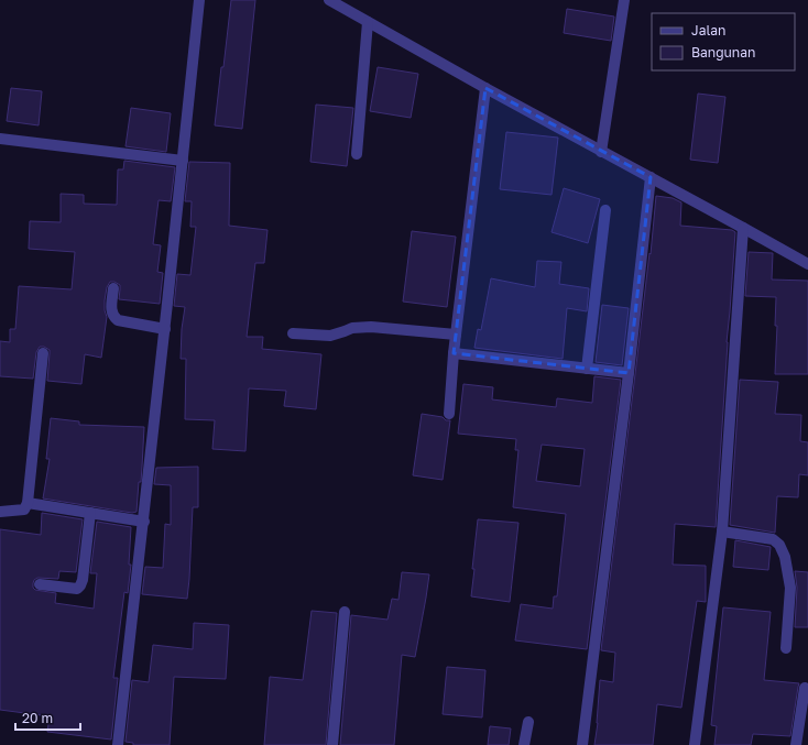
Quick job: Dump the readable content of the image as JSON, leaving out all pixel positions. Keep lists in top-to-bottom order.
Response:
{
  "legend": ["Jalan", "Bangunan"],
  "scale_bar": "20 m"
}
